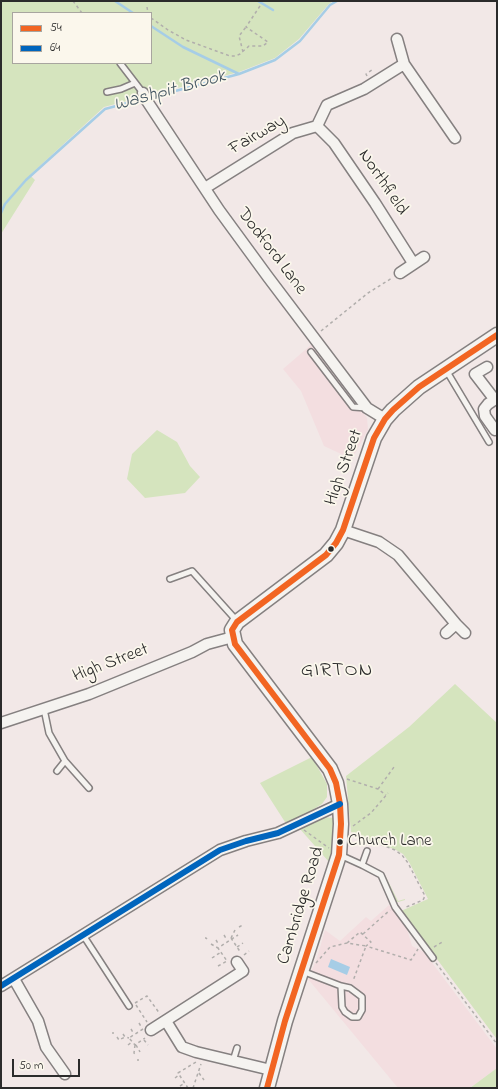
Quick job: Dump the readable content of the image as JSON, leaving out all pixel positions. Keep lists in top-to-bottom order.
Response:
{
  "streets": {
    "street": [
      "Fairway",
      "Northfield",
      "Dodford Lane",
      "High Street",
      "Cambridge Road"
    ]
  },
  "crossings": [
    ["Fairway", "Northfield"],
    ["Fairway", "Dodford Lane"],
    ["Dodford Lane", "High Street"],
    ["High Street", "Cambridge Road"]
  ],
  "districts": ["GIRTON"],
  "water": ["Washpit Brook"],
  "places": ["Church Lane"],
  "lines": ["transit line 54", "transit line 64"],
  "legend": ["54", "64"],
  "scale_bar": "50 m"
}
